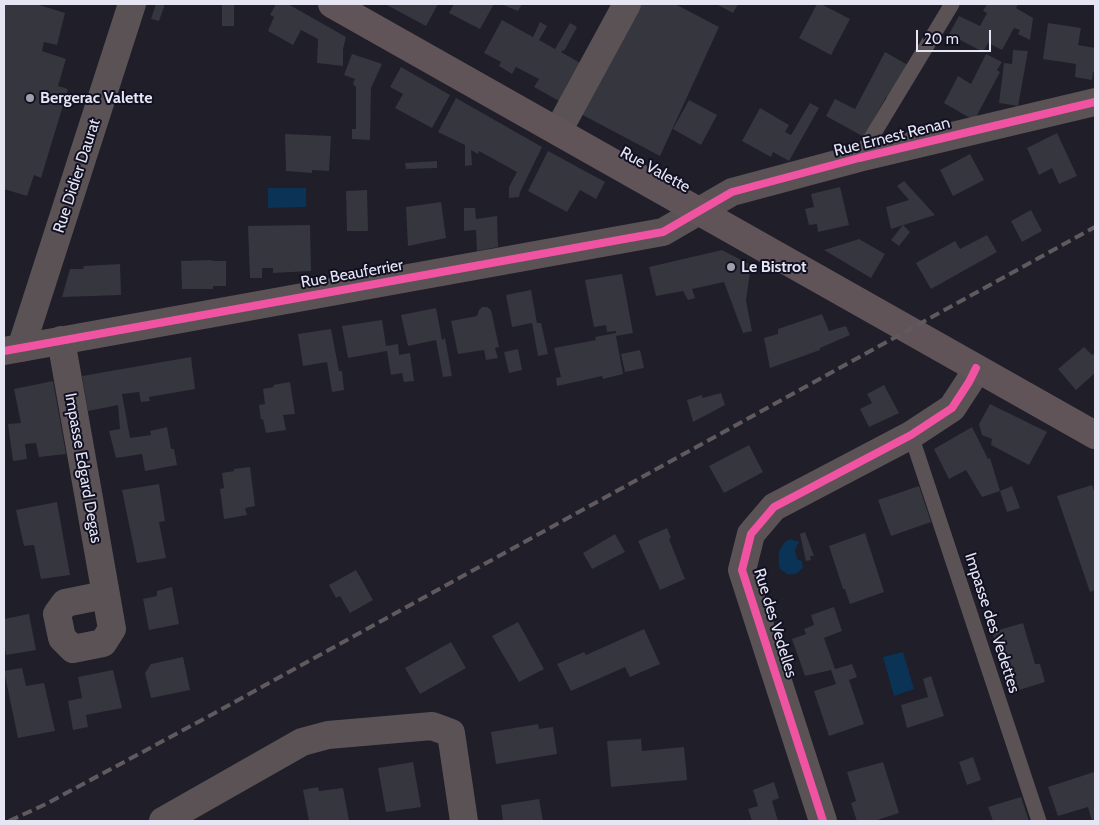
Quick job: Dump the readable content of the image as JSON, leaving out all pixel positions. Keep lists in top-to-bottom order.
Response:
{
  "streets": {
    "main road": ["Rue Valette"],
    "street": [
      "Rue Ernest Renan",
      "Rue Didier Daurat",
      "Rue Beauferrier",
      "Impasse Edgard Degas",
      "Rue des Vedelles"
    ],
    "lane": ["Impasse des Vedettes"]
  },
  "crossings": [
    ["Rue Ernest Renan", "Rue Valette"],
    ["Rue Ernest Renan", "Rue Beauferrier"],
    ["Rue Valette", "Rue Beauferrier"],
    ["Rue Valette", "Rue des Vedelles"],
    ["Rue Didier Daurat", "Rue Beauferrier"],
    ["Rue Beauferrier", "Impasse Edgard Degas"],
    ["Rue des Vedelles", "Impasse des Vedettes"]
  ],
  "places": ["Bergerac Valette", "Le Bistrot"],
  "scale_bar": "20 m"
}
